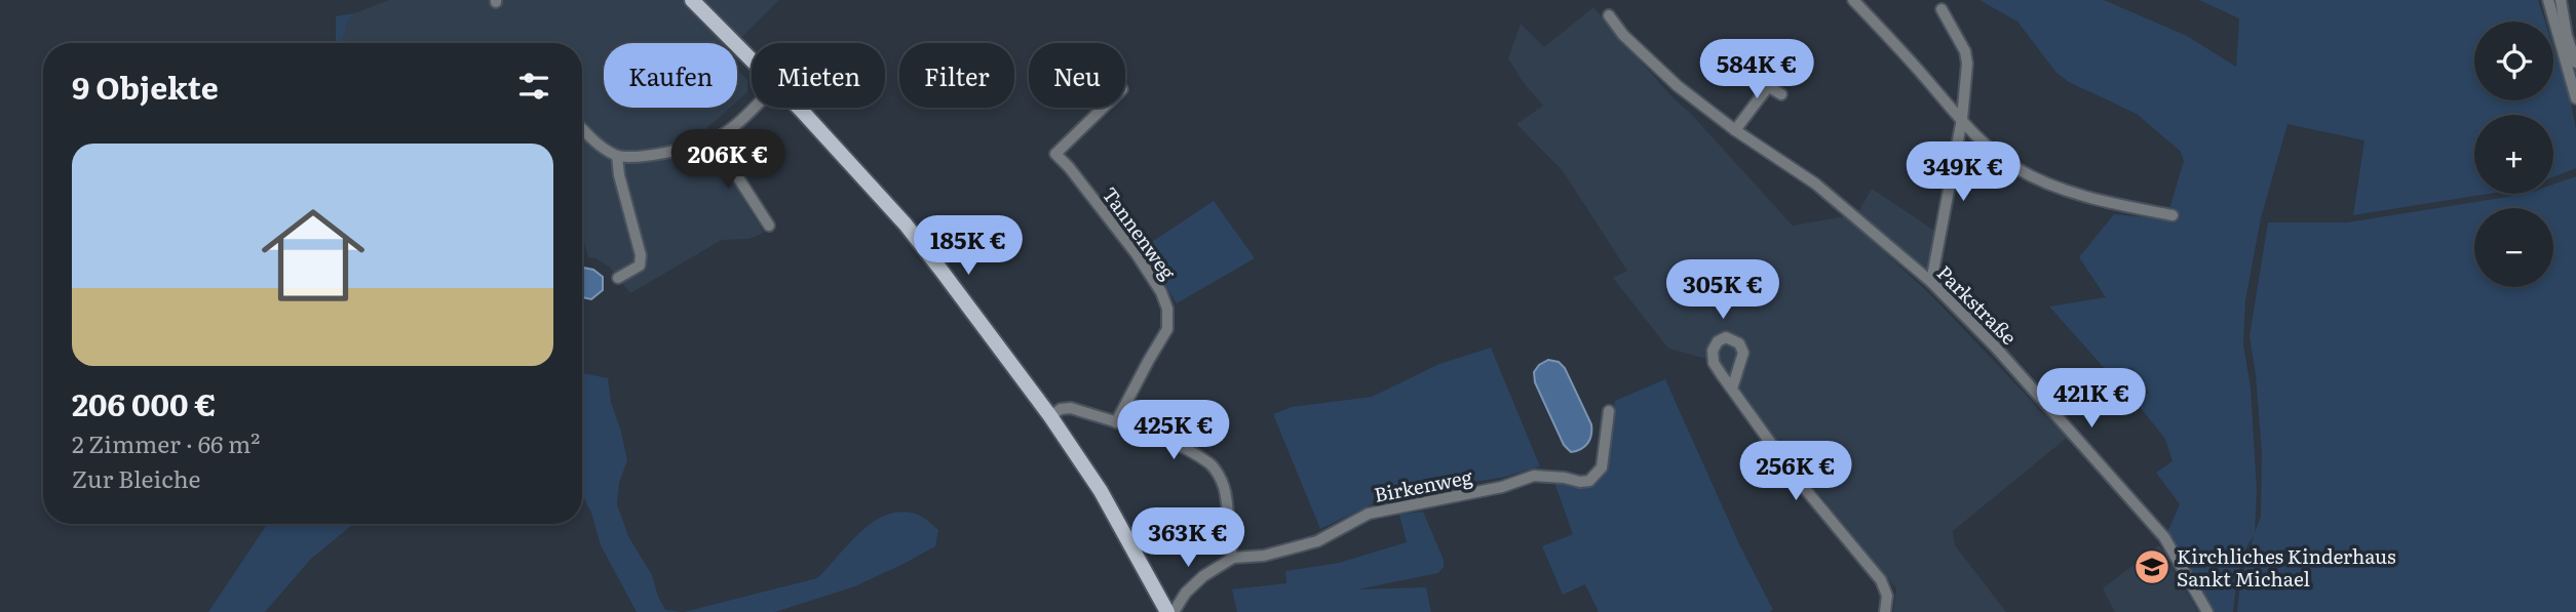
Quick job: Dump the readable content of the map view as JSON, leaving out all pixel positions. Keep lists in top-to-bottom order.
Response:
{
  "streets": {
    "street": ["Tannenweg", "Parkstraße", "Birkenweg"]
  },
  "places": {
    "school or university": ["Kirchliches Kinderhaus Sankt Michael"]
  },
  "page": {
    "map_buttons": ["+", "−"],
    "price": [
      "584K €",
      "206K €",
      "349K €",
      "185K €",
      "305K €",
      "421K €",
      "425K €",
      "256K €",
      "363K €"
    ],
    "chip": [
      "Kaufen",
      "Mieten",
      "Filter",
      "Neu"
    ],
    "heading": "9 Objekte",
    "list": [
      {
        "name": "206 000 €",
        "note": "2 Zimmer · 66 m² · Zur Bleiche"
      }
    ]
  }
}
